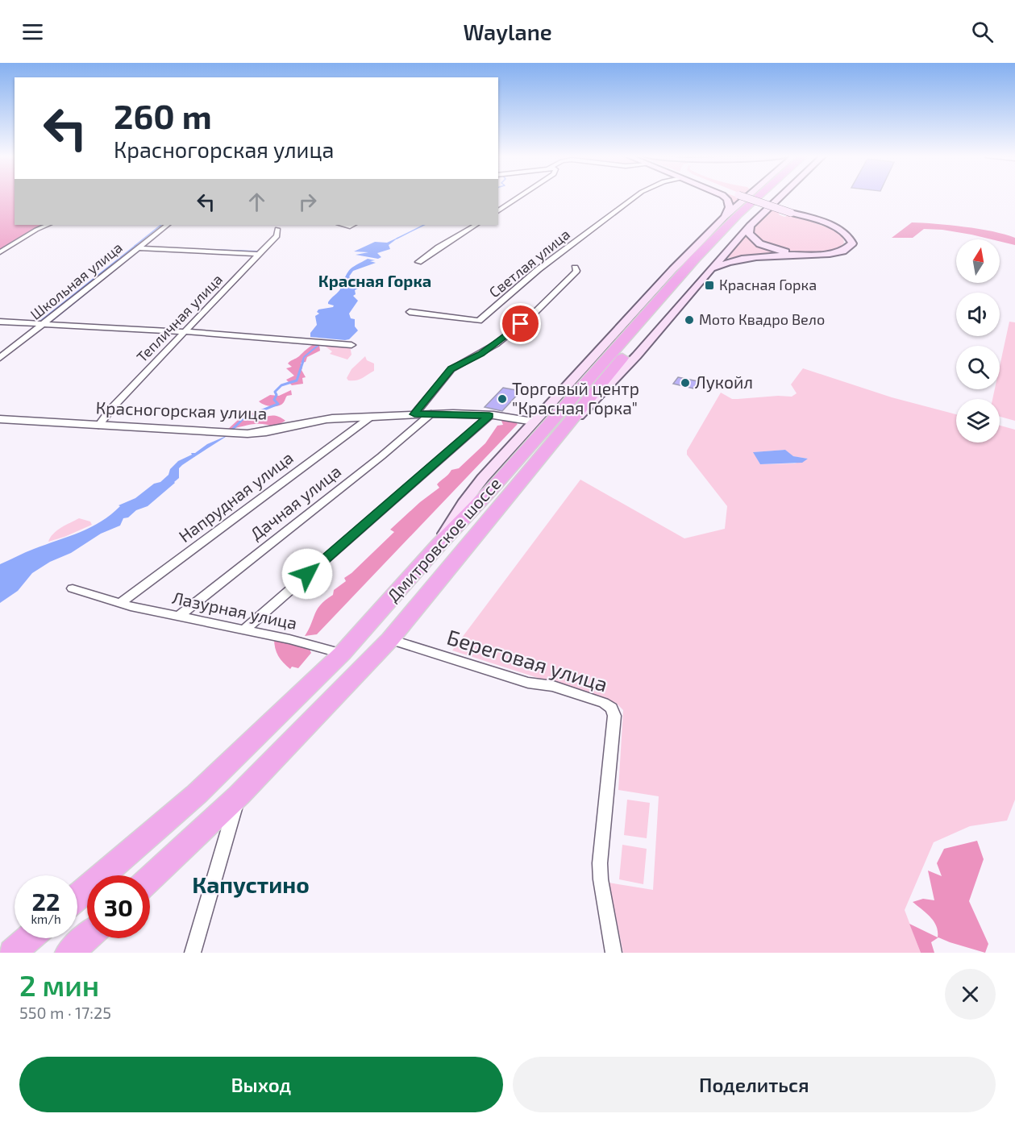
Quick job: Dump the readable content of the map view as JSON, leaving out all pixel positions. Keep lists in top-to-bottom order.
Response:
{
  "streets": {
    "highway": ["Дмитровское шоссе"],
    "street": [
      "Светлая улица",
      "Школьная улица",
      "Тепличная улица",
      "Красногорская улица",
      "Напрудная улица",
      "Дачная улица",
      "Лазурная улица",
      "Береговая улица"
    ]
  },
  "crossings": [
    ["Тепличная улица", "Красногорская улица"],
    ["Красногорская улица", "Напрудная улица"],
    ["Красногорская улица", "Дачная улица"],
    ["Напрудная улица", "Лазурная улица"],
    ["Дачная улица", "Лазурная улица"],
    ["Дмитровское шоссе", "Лазурная улица"],
    ["Дмитровское шоссе", "Береговая улица"]
  ],
  "districts": ["Красная Горка", "Капустино"],
  "places": {
    "transit": ["Красная Горка"],
    "other": ["Мото Квадро Вело", "Лукойл", "Торговый центр \"Красная Горка\""]
  },
  "north": "top",
  "page": {
    "header": "Waylane",
    "turn": ["260 m", "Красногорская улица"],
    "speed": "22 km/h",
    "limit": "30",
    "heading": ["2 мин", "550 m · 17:25"],
    "buttons": ["Выход", "Поделиться"]
  }
}
